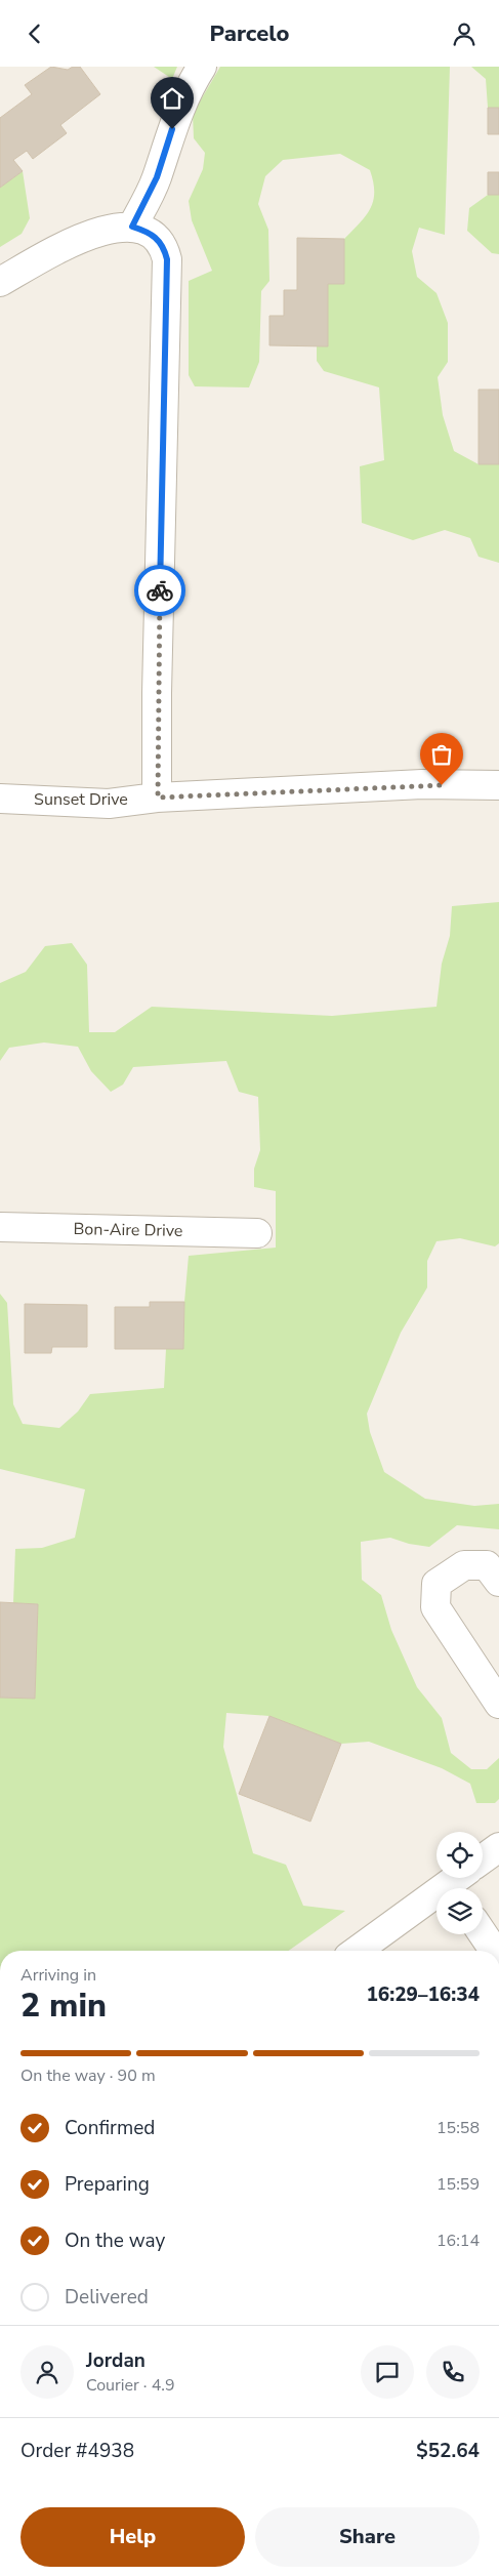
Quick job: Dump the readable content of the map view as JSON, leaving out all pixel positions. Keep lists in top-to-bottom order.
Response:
{
  "streets": {
    "street": ["Sunset Drive", "Bon-Aire Drive"]
  },
  "page": {
    "header": "Parcelo",
    "heading": ["2 min", "Arriving in", "16:29–16:34"],
    "panel": [
      "Jordan",
      "Courier · 4.9",
      "Order #4938",
      "$52.64"
    ],
    "bar": "On the way · 90 m",
    "list": [
      ["Confirmed", "15:58"],
      ["Preparing", "15:59"],
      ["On the way", "16:14"],
      "Delivered"
    ],
    "buttons": ["Help", "Share"]
  }
}
